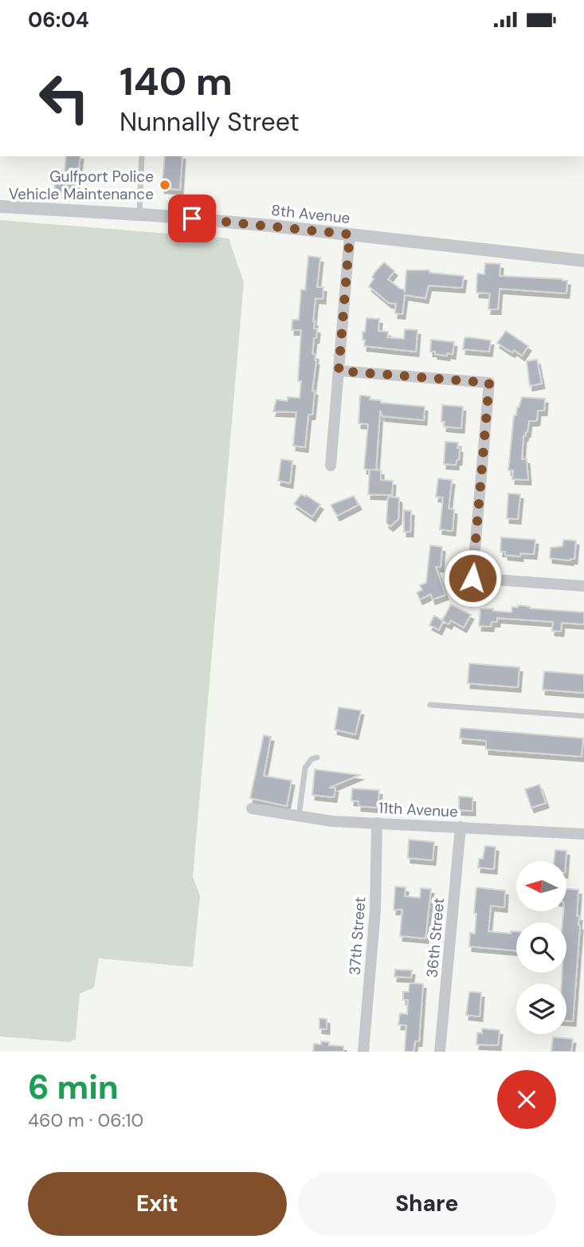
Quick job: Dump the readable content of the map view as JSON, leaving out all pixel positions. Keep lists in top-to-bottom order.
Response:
{
  "streets": {
    "street": [
      "8th Avenue",
      "11th Avenue",
      "37th Street",
      "36th Street"
    ]
  },
  "crossings": [
    ["11th Avenue", "37th Street"],
    ["11th Avenue", "36th Street"]
  ],
  "places": ["Gulfport Police Vehicle Maintenance"],
  "north": "left",
  "page": {
    "status": "06:04",
    "turn": ["140 m", "Nunnally Street"],
    "heading": ["6 min", "460 m · 06:10"],
    "buttons": ["Exit", "Share"]
  }
}
